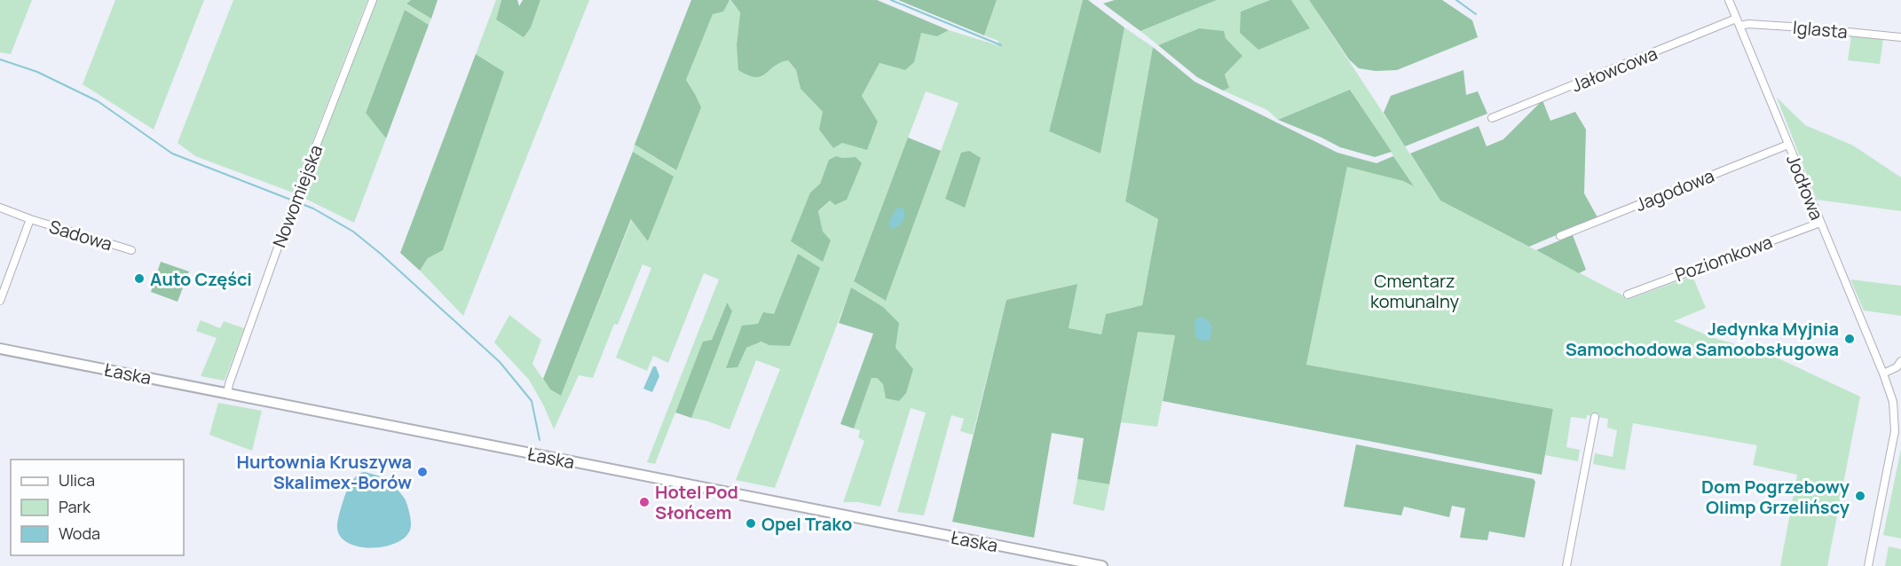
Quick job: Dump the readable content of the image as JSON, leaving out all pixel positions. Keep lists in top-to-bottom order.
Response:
{
  "streets": {
    "main road": ["Łaska"],
    "street": [
      "Iglasta",
      "Jałowcowa",
      "Jodłowa",
      "Jagodowa",
      "Nowomiejska",
      "Sadowa",
      "Poziomkowa"
    ]
  },
  "crossings": [
    ["Iglasta", "Jałowcowa"],
    ["Iglasta", "Jodłowa"],
    ["Jałowcowa", "Jodłowa"],
    ["Jodłowa", "Jagodowa"],
    ["Jodłowa", "Poziomkowa"],
    ["Nowomiejska", "Łaska"]
  ],
  "parks": ["Cmentarz komunalny"],
  "places": [
    "Auto Części",
    "Jedynka Myjnia Samochodowa Samoobsługowa",
    "Hurtownia Kruszywa Skalimex-Borów",
    "Dom Pogrzebowy Olimp Grzelińscy",
    "Hotel Pod Słońcem",
    "Opel Trako"
  ],
  "legend": ["Ulica", "Park", "Woda"]
}
